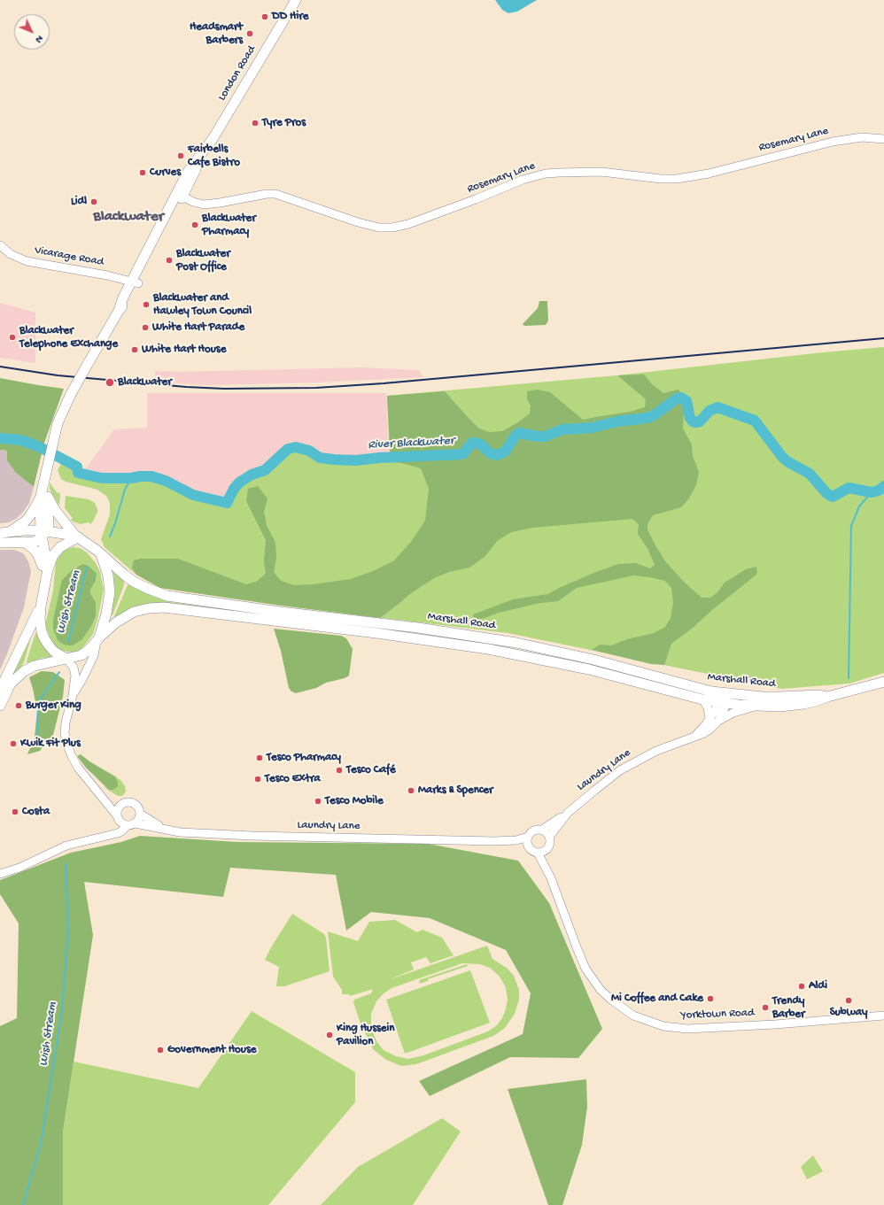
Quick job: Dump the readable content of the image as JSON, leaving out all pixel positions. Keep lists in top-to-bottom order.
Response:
{
  "streets": {
    "main road": ["London Road", "Marshall Road"],
    "street": [
      "Rosemary Lane",
      "Vicarage Road",
      "Laundry Lane",
      "Yorktown Road"
    ]
  },
  "crossings": [
    ["London Road", "Rosemary Lane"],
    ["London Road", "Vicarage Road"],
    ["London Road", "Marshall Road"],
    ["Marshall Road", "Laundry Lane"],
    ["Laundry Lane", "Yorktown Road"]
  ],
  "districts": ["Blackwater"],
  "water": ["River Blackwater", "Wish Stream"],
  "places": [
    "DD Hire",
    "Headsmart Barbers",
    "Tyre Pros",
    "Fairbells Cafe Bistro",
    "Curves",
    "Lidl",
    "Blackwater Pharmacy",
    "Blackwater Post Office",
    "Blackwater and Hawley Town Council",
    "White Hart Parade",
    "Blackwater Telephone Exchange",
    "White Hart House",
    "Blackwater",
    "Burger King",
    "Kwik Fit Plus",
    "Tesco Pharmacy",
    "Tesco Café",
    "Tesco Extra",
    "Marks & Spencer",
    "Tesco Mobile",
    "Costa",
    "Aldi",
    "Mi Coffee and Cake",
    "Subway",
    "Trendy Barber",
    "King Hussein Pavilion",
    "Government House"
  ],
  "north": "bottom right"
}
